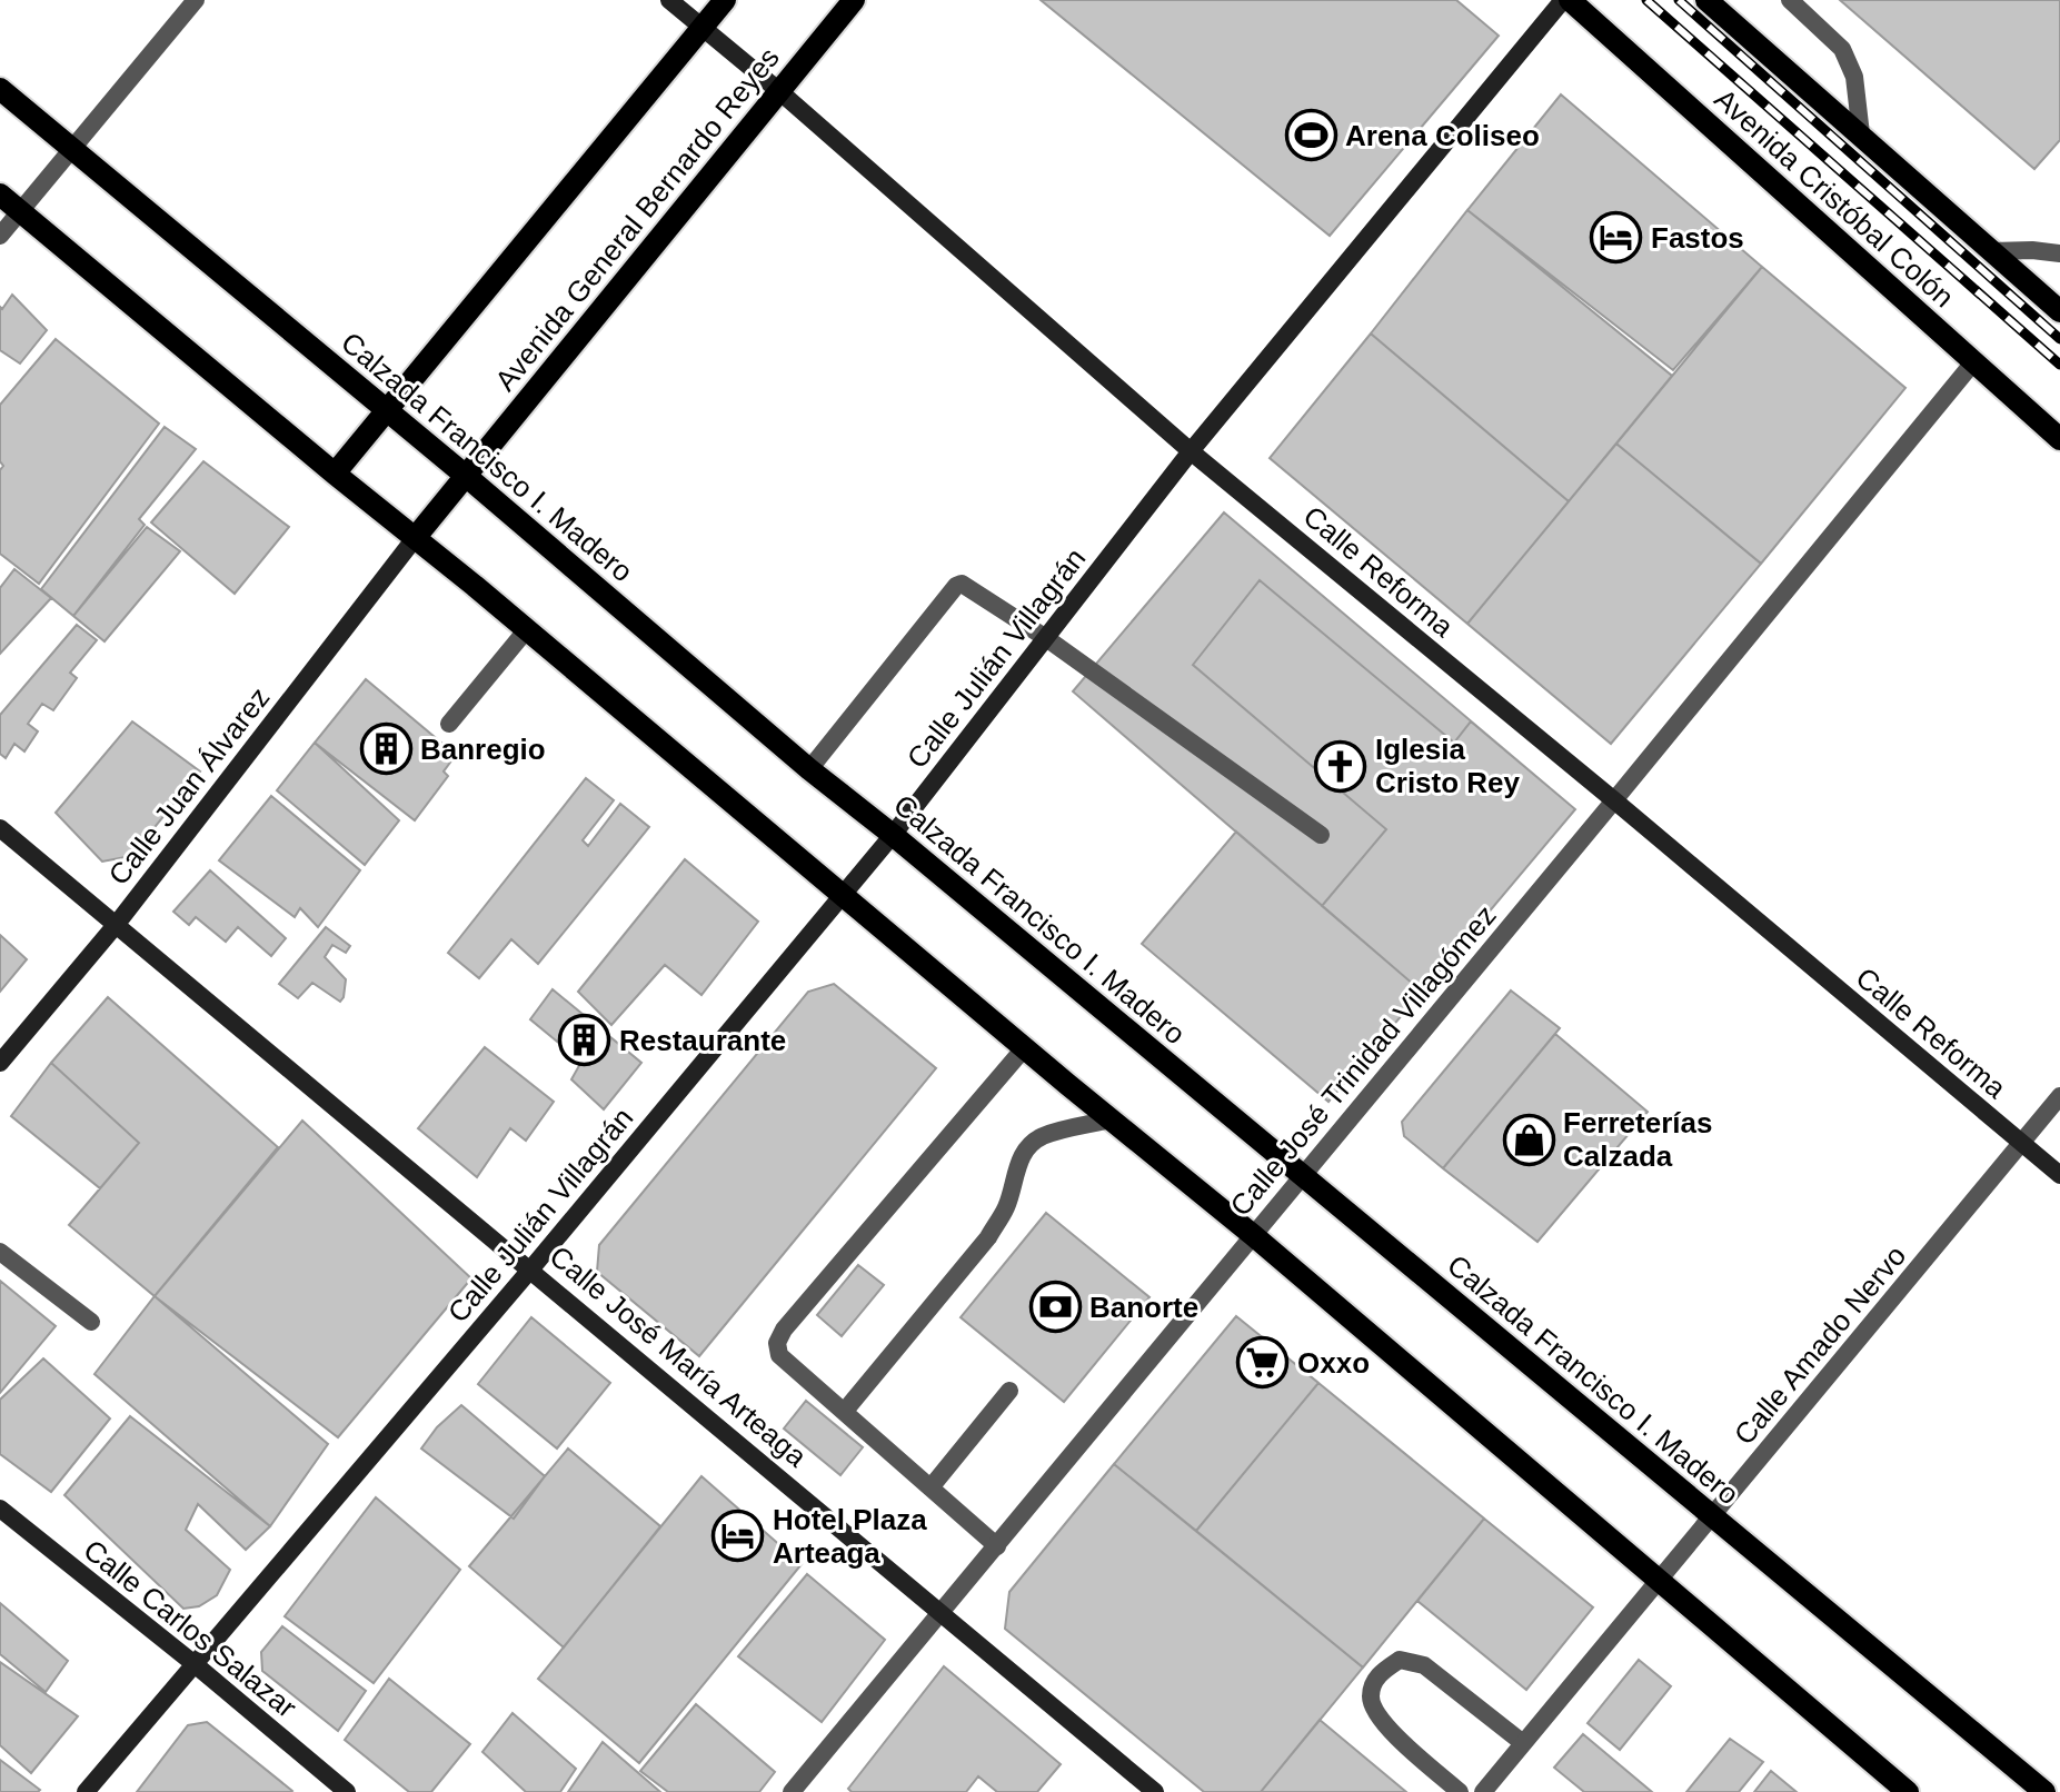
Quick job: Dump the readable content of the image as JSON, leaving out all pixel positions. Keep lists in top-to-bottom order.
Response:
{
  "streets": {
    "main road": ["Avenida Cristóbal Colón", "Avenida General Bernardo Reyes", "Calzada Francisco I. Madero"],
    "street": [
      "Calle Reforma",
      "Calle Julián Villagrán",
      "Calle Juan Álvarez",
      "Calle José Trinidad Villagómez",
      "Calle Amado Nervo",
      "Calle José María Arteaga",
      "Calle Carlos Salazar"
    ]
  },
  "crossings": [
    ["Avenida Cristóbal Colón", "Calle Julián Villagrán"],
    ["Avenida Cristóbal Colón", "Calle José Trinidad Villagómez"],
    ["Avenida General Bernardo Reyes", "Calzada Francisco I. Madero"],
    ["Avenida General Bernardo Reyes", "Calle Reforma"],
    ["Avenida General Bernardo Reyes", "Calle Juan Álvarez"],
    ["Calzada Francisco I. Madero", "Calle Julián Villagrán"],
    ["Calzada Francisco I. Madero", "Calle José Trinidad Villagómez"],
    ["Calzada Francisco I. Madero", "Calle Amado Nervo"],
    ["Calle Reforma", "Calle Julián Villagrán"],
    ["Calle Reforma", "Calle José Trinidad Villagómez"],
    ["Calle Reforma", "Calle Amado Nervo"],
    ["Calle Julián Villagrán", "Calle José María Arteaga"],
    ["Calle Julián Villagrán", "Calle Carlos Salazar"],
    ["Calle Juan Álvarez", "Calle José María Arteaga"],
    ["Calle José Trinidad Villagómez", "Calle José María Arteaga"]
  ],
  "places": {
    "sports": ["Arena Coliseo"],
    "hotel": ["Fastos", "Hotel Plaza Arteaga"],
    "building": ["Banregio", "Restaurante"],
    "church": ["Iglesia Cristo Rey"],
    "shop": ["Ferreterías Calzada"],
    "bank": ["Banorte"],
    "supermarket": ["Oxxo"]
  }
}
